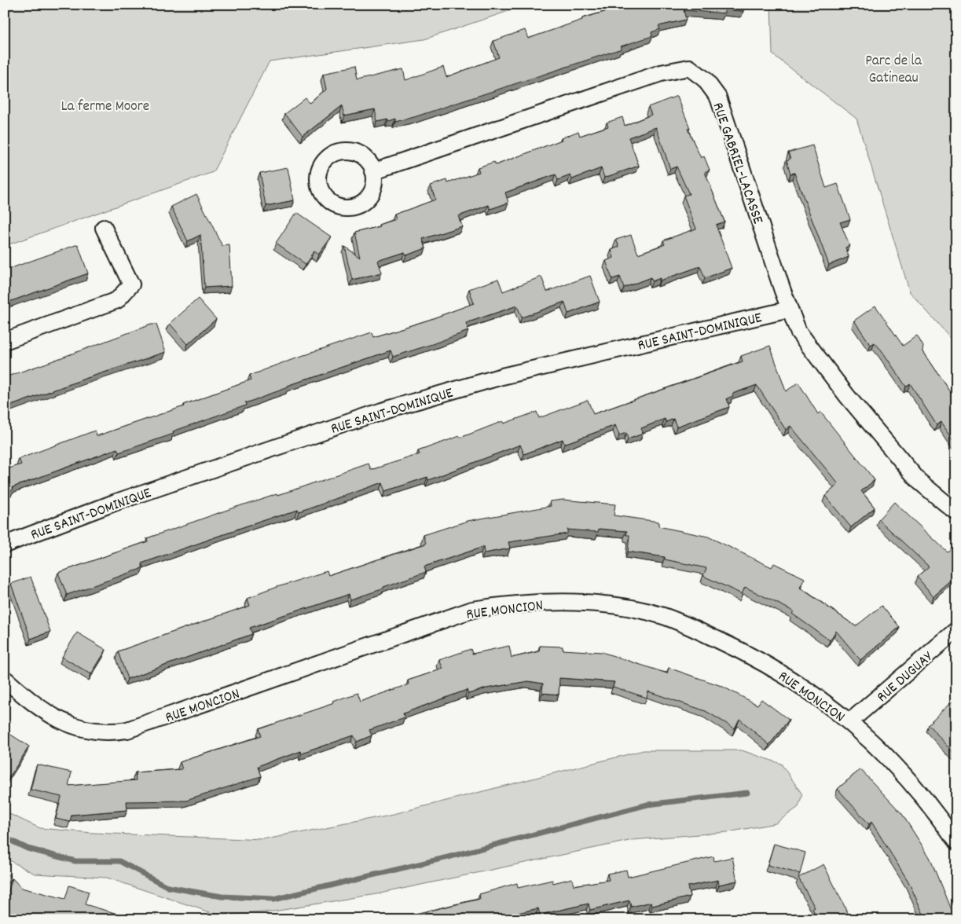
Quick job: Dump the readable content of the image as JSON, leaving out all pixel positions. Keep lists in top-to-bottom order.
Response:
{
  "streets": {
    "street": [
      "RUE GABRIEL-LACASSE",
      "RUE SAINT-DOMINIQUE",
      "RUE MONCION",
      "RUE DUGUAY"
    ]
  },
  "crossings": [
    ["RUE GABRIEL-LACASSE", "RUE SAINT-DOMINIQUE"],
    ["RUE MONCION", "RUE DUGUAY"]
  ],
  "parks": ["Parc de la Gatineau", "La ferme Moore"]
}
